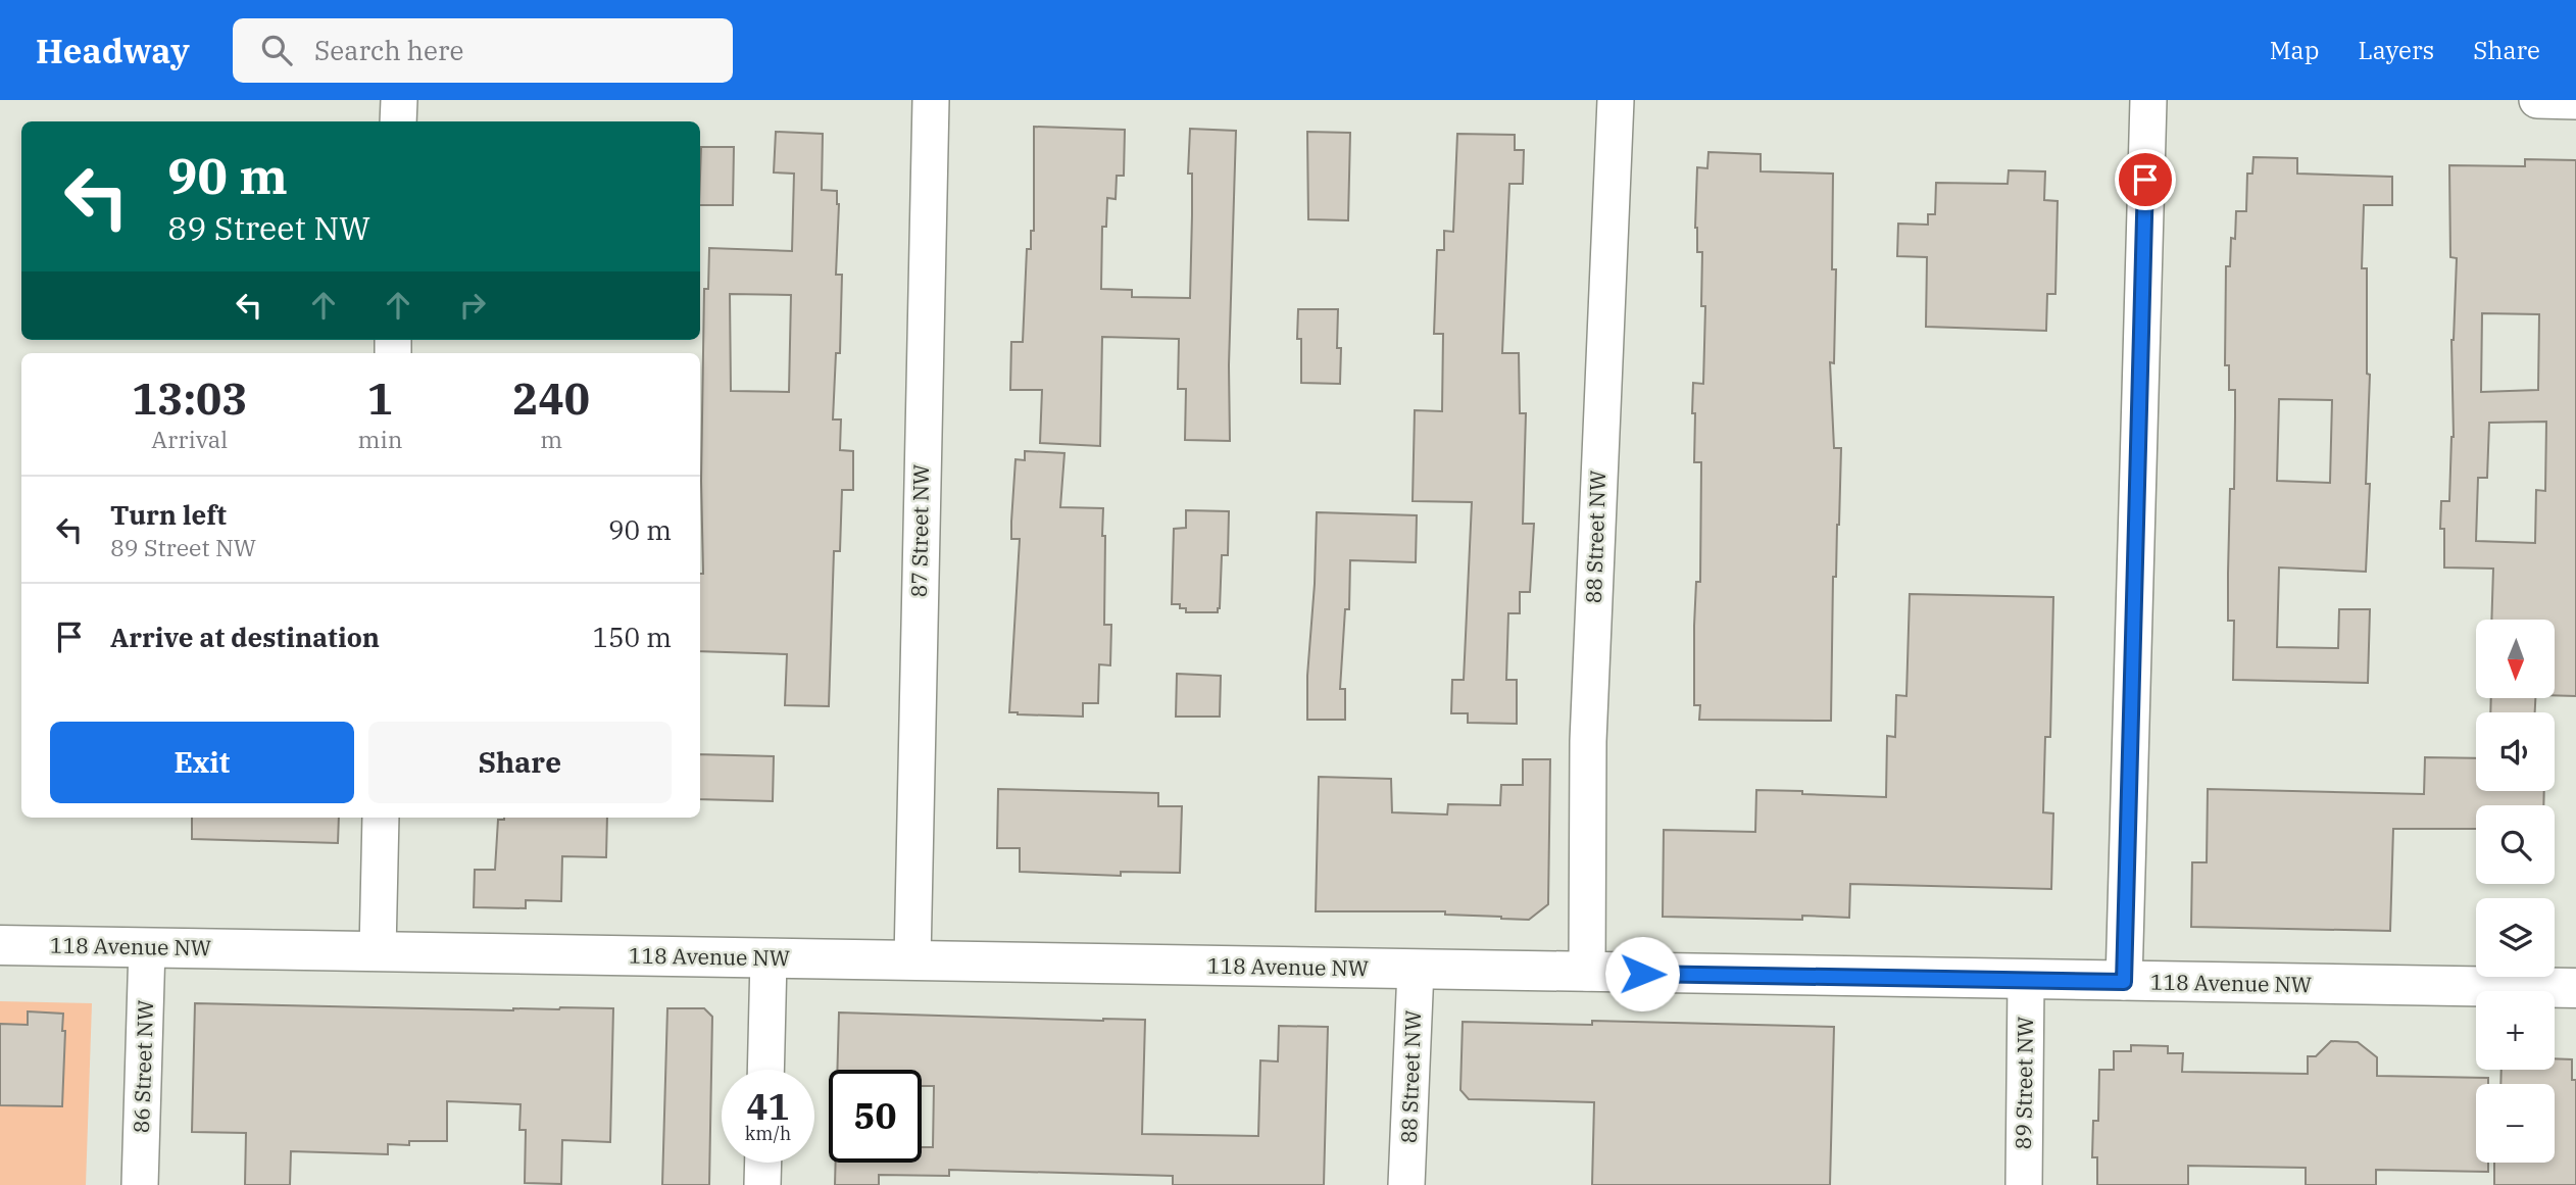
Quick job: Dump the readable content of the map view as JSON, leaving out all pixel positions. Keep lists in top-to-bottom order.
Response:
{
  "streets": {
    "main road": ["118 Avenue NW"],
    "street": [
      "87 Street NW",
      "88 Street NW",
      "86 Street NW",
      "89 Street NW"
    ]
  },
  "crossings": [
    ["87 Street NW", "118 Avenue NW"],
    ["88 Street NW", "118 Avenue NW"],
    ["118 Avenue NW", "86 Street NW"],
    ["118 Avenue NW", "89 Street NW"]
  ],
  "north": "bottom",
  "page": {
    "header": "Headway",
    "search": "Search here",
    "nav": ["Map", "Layers", "Share"],
    "turn": ["90 m", "89 Street NW"],
    "eta": [
      "13:03",
      "Arrival",
      "1",
      "min",
      "240",
      "m"
    ],
    "list": [
      {
        "name": "Turn left",
        "note": "89 Street NW",
        "value": "90 m"
      },
      {
        "name": "Arrive at destination",
        "value": "150 m"
      }
    ],
    "map_buttons": ["+", "−"],
    "buttons": ["Exit", "Share"],
    "speed": "41 km/h",
    "limit": "50"
  }
}
